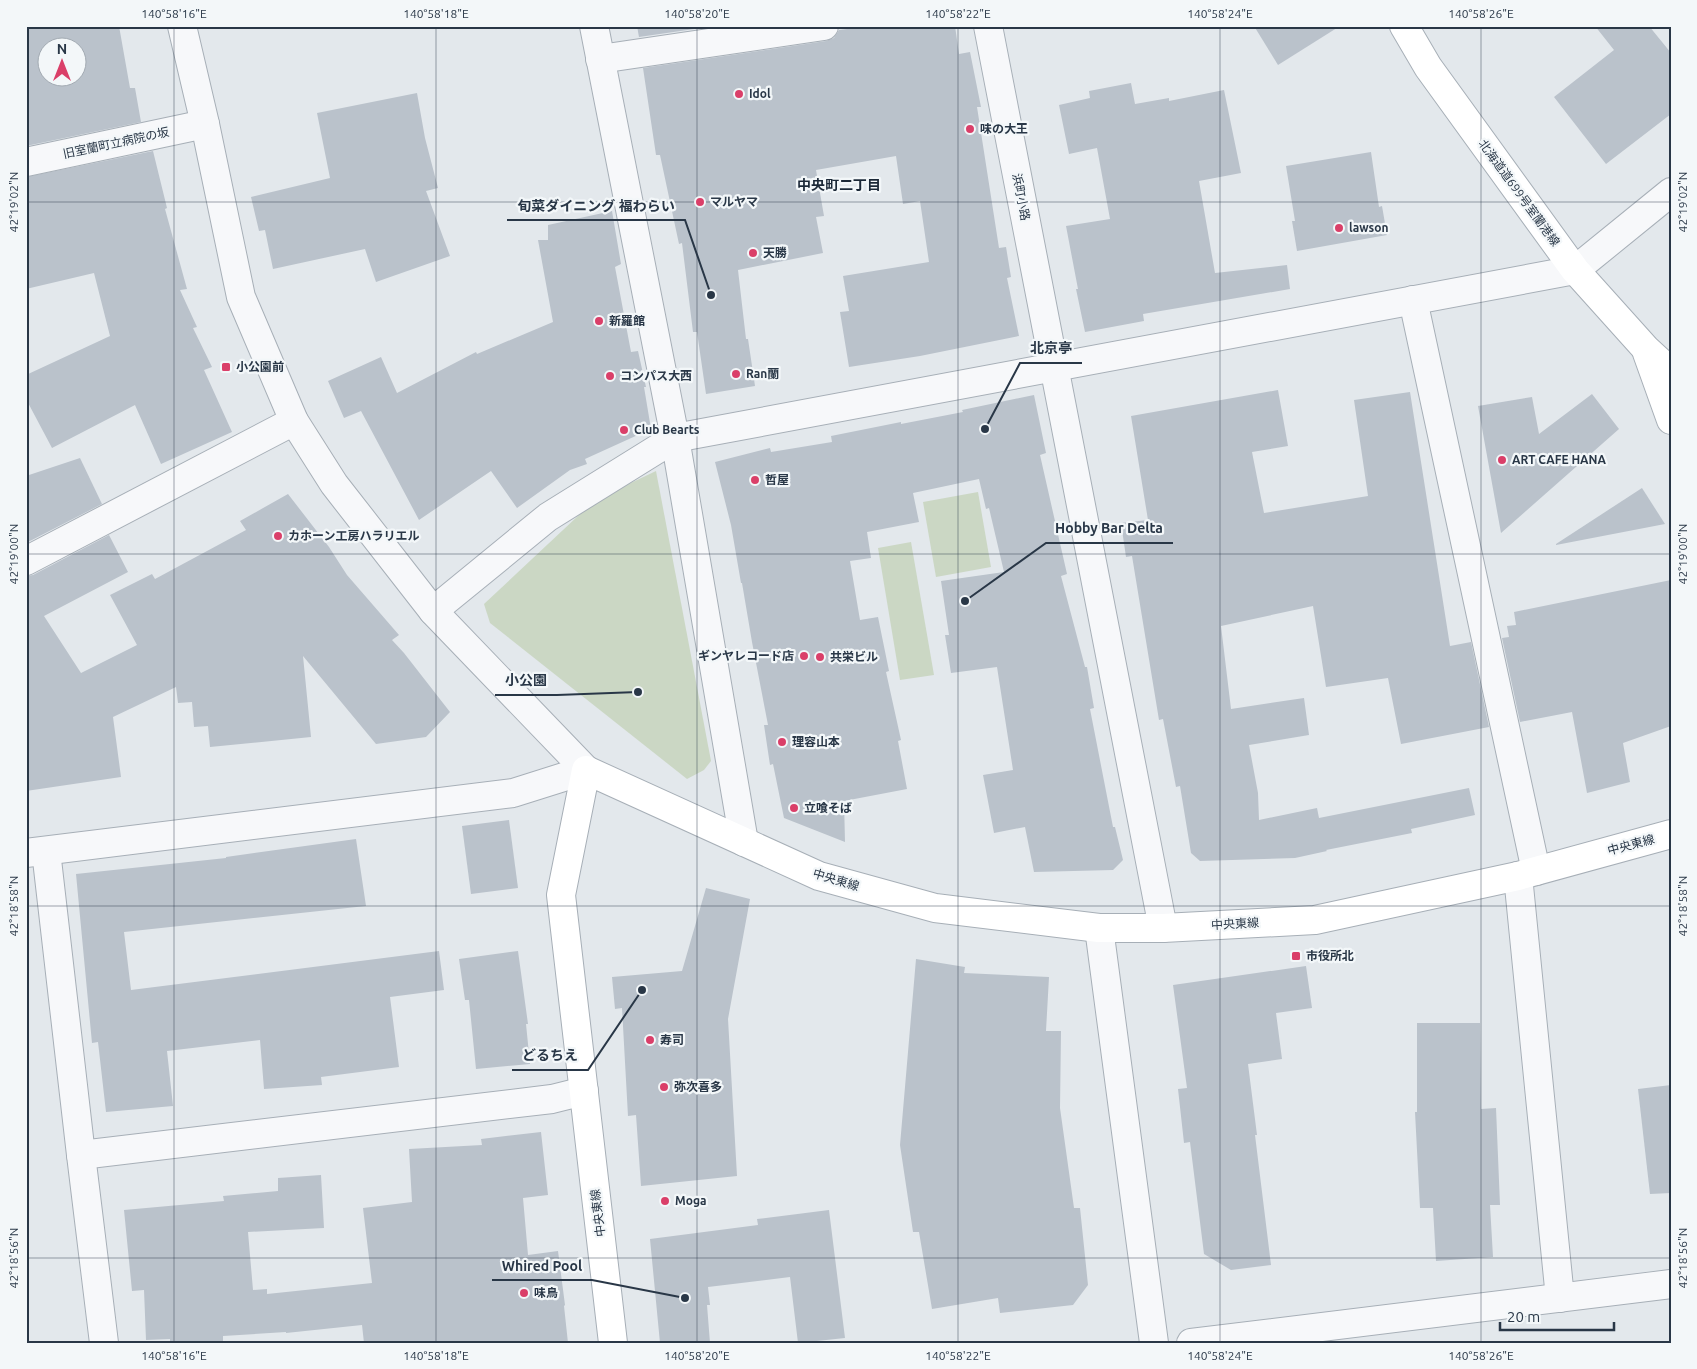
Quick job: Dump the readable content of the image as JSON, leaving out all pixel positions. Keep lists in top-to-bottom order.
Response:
{
  "streets": {
    "main road": ["北海道道699号室蘭港線", "中央東線"],
    "street": ["旧室蘭町立病院の坂", "浜町小路"]
  },
  "crossings": [
    ["浜町小路", "中央東線"]
  ],
  "districts": ["中央町二丁目"],
  "places": {
    "other": [
      "Idol",
      "味の大王",
      "マルヤマ",
      "lawson",
      "天勝",
      "旬菜ダイニング 福わらい",
      "新羅館",
      "Ran蘭",
      "コンパス大西",
      "北京亭",
      "Club Bearts",
      "ART CAFE HANA",
      "哲屋",
      "カホーン工房ハラリエル",
      "Hobby Bar Delta",
      "ギンヤレコード店",
      "共栄ビル",
      "小公園",
      "理容山本",
      "立喰そば",
      "どるちえ",
      "寿司",
      "弥次喜多",
      "Moga",
      "味鳥",
      "Whired Pool"
    ],
    "transit": ["小公園前", "市役所北"]
  },
  "scale_bar": "20 m",
  "north": "top",
  "coordinates": [
    "140°58'16\"E",
    "140°58'18\"E",
    "140°58'20\"E",
    "140°58'22\"E",
    "140°58'24\"E",
    "140°58'26\"E",
    "42°19'02\"N",
    "42°19'00\"N",
    "42°18'58\"N",
    "42°18'56\"N"
  ]
}
